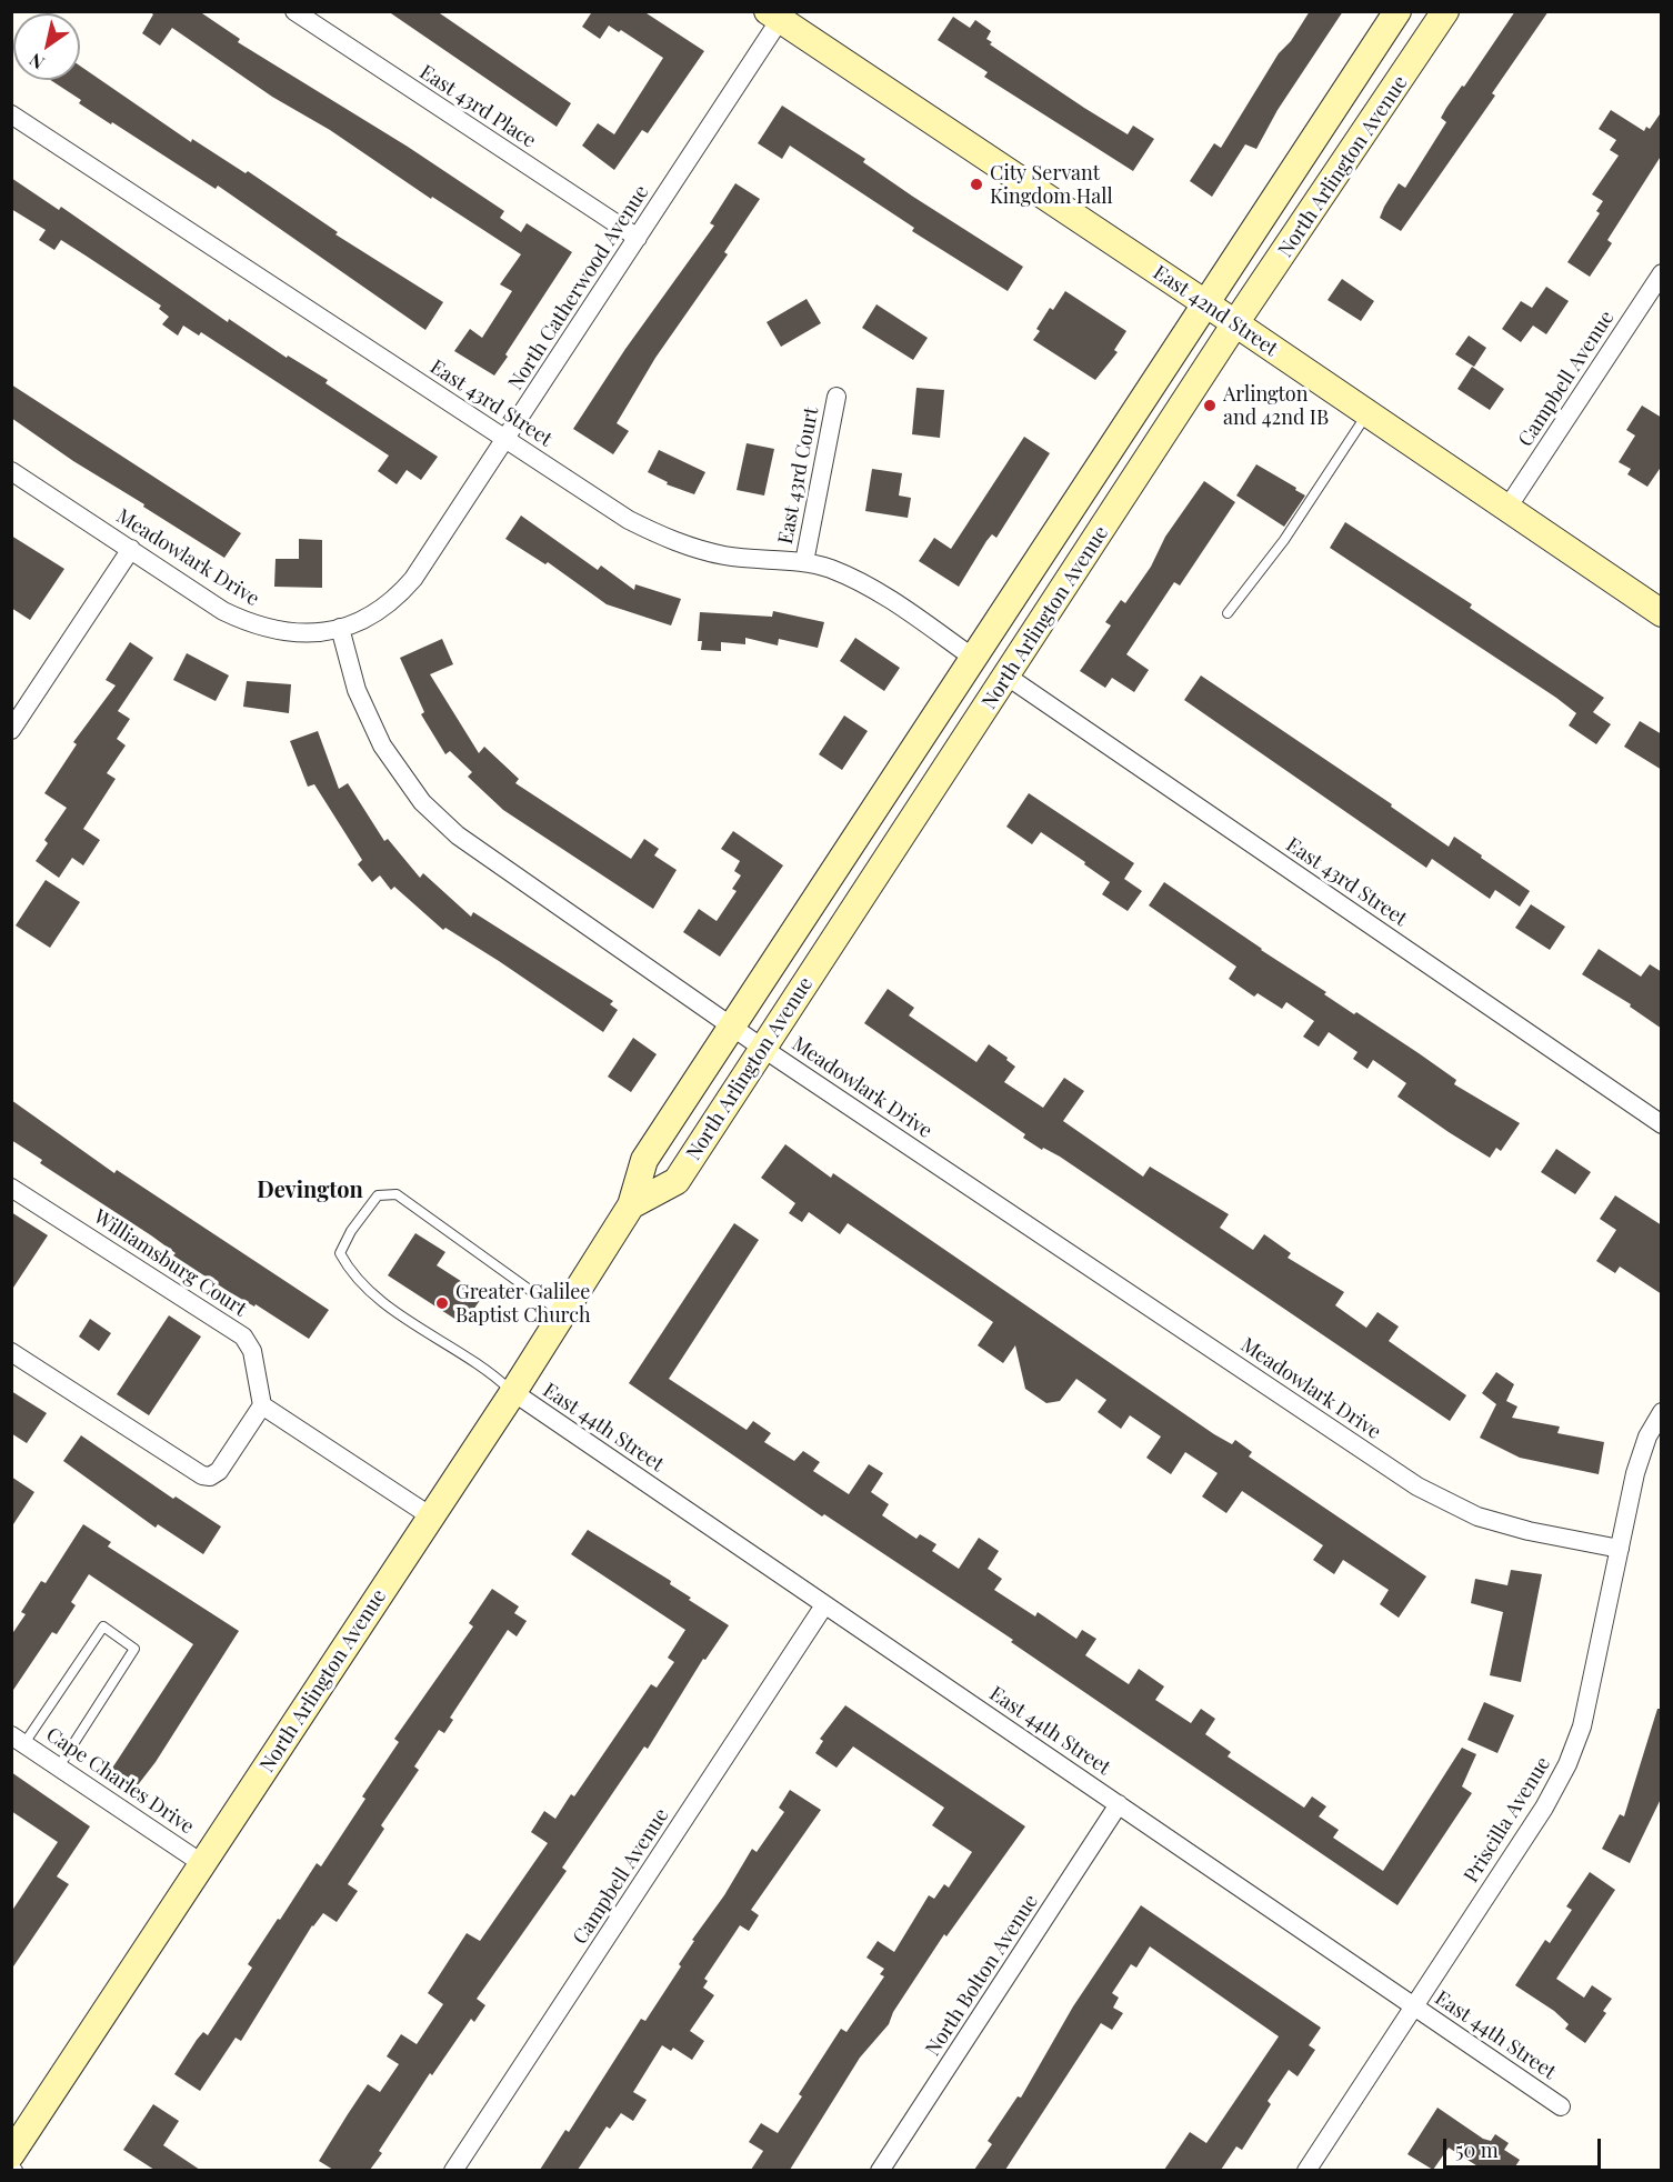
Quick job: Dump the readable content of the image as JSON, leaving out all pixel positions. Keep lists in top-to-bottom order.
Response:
{
  "streets": {
    "main road": ["North Arlington Avenue", "East 42nd Street"],
    "street": [
      "East 43rd Place",
      "North Catherwood Avenue",
      "Campbell Avenue",
      "East 43rd Street",
      "East 43rd Court",
      "Meadowlark Drive",
      "Williamsburg Court",
      "East 44th Street",
      "Cape Charles Drive",
      "Priscilla Avenue",
      "North Bolton Avenue"
    ]
  },
  "crossings": [
    ["East 43rd Place", "North Catherwood Avenue"],
    ["North Arlington Avenue", "East 42nd Street"],
    ["North Arlington Avenue", "East 43rd Street"],
    ["North Arlington Avenue", "Meadowlark Drive"],
    ["North Arlington Avenue", "East 44th Street"],
    ["North Arlington Avenue", "Cape Charles Drive"],
    ["North Catherwood Avenue", "East 42nd Street"],
    ["North Catherwood Avenue", "East 43rd Street"],
    ["North Catherwood Avenue", "Meadowlark Drive"],
    ["East 42nd Street", "Campbell Avenue"],
    ["Campbell Avenue", "East 44th Street"],
    ["East 43rd Street", "East 43rd Court"],
    ["Meadowlark Drive", "Priscilla Avenue"],
    ["East 44th Street", "Priscilla Avenue"],
    ["East 44th Street", "North Bolton Avenue"]
  ],
  "districts": ["Devington"],
  "places": ["City Servant Kingdom Hall", "Arlington and 42nd IB", "Greater Galilee Baptist Church"],
  "scale_bar": "50 m",
  "north": "bottom left"
}
